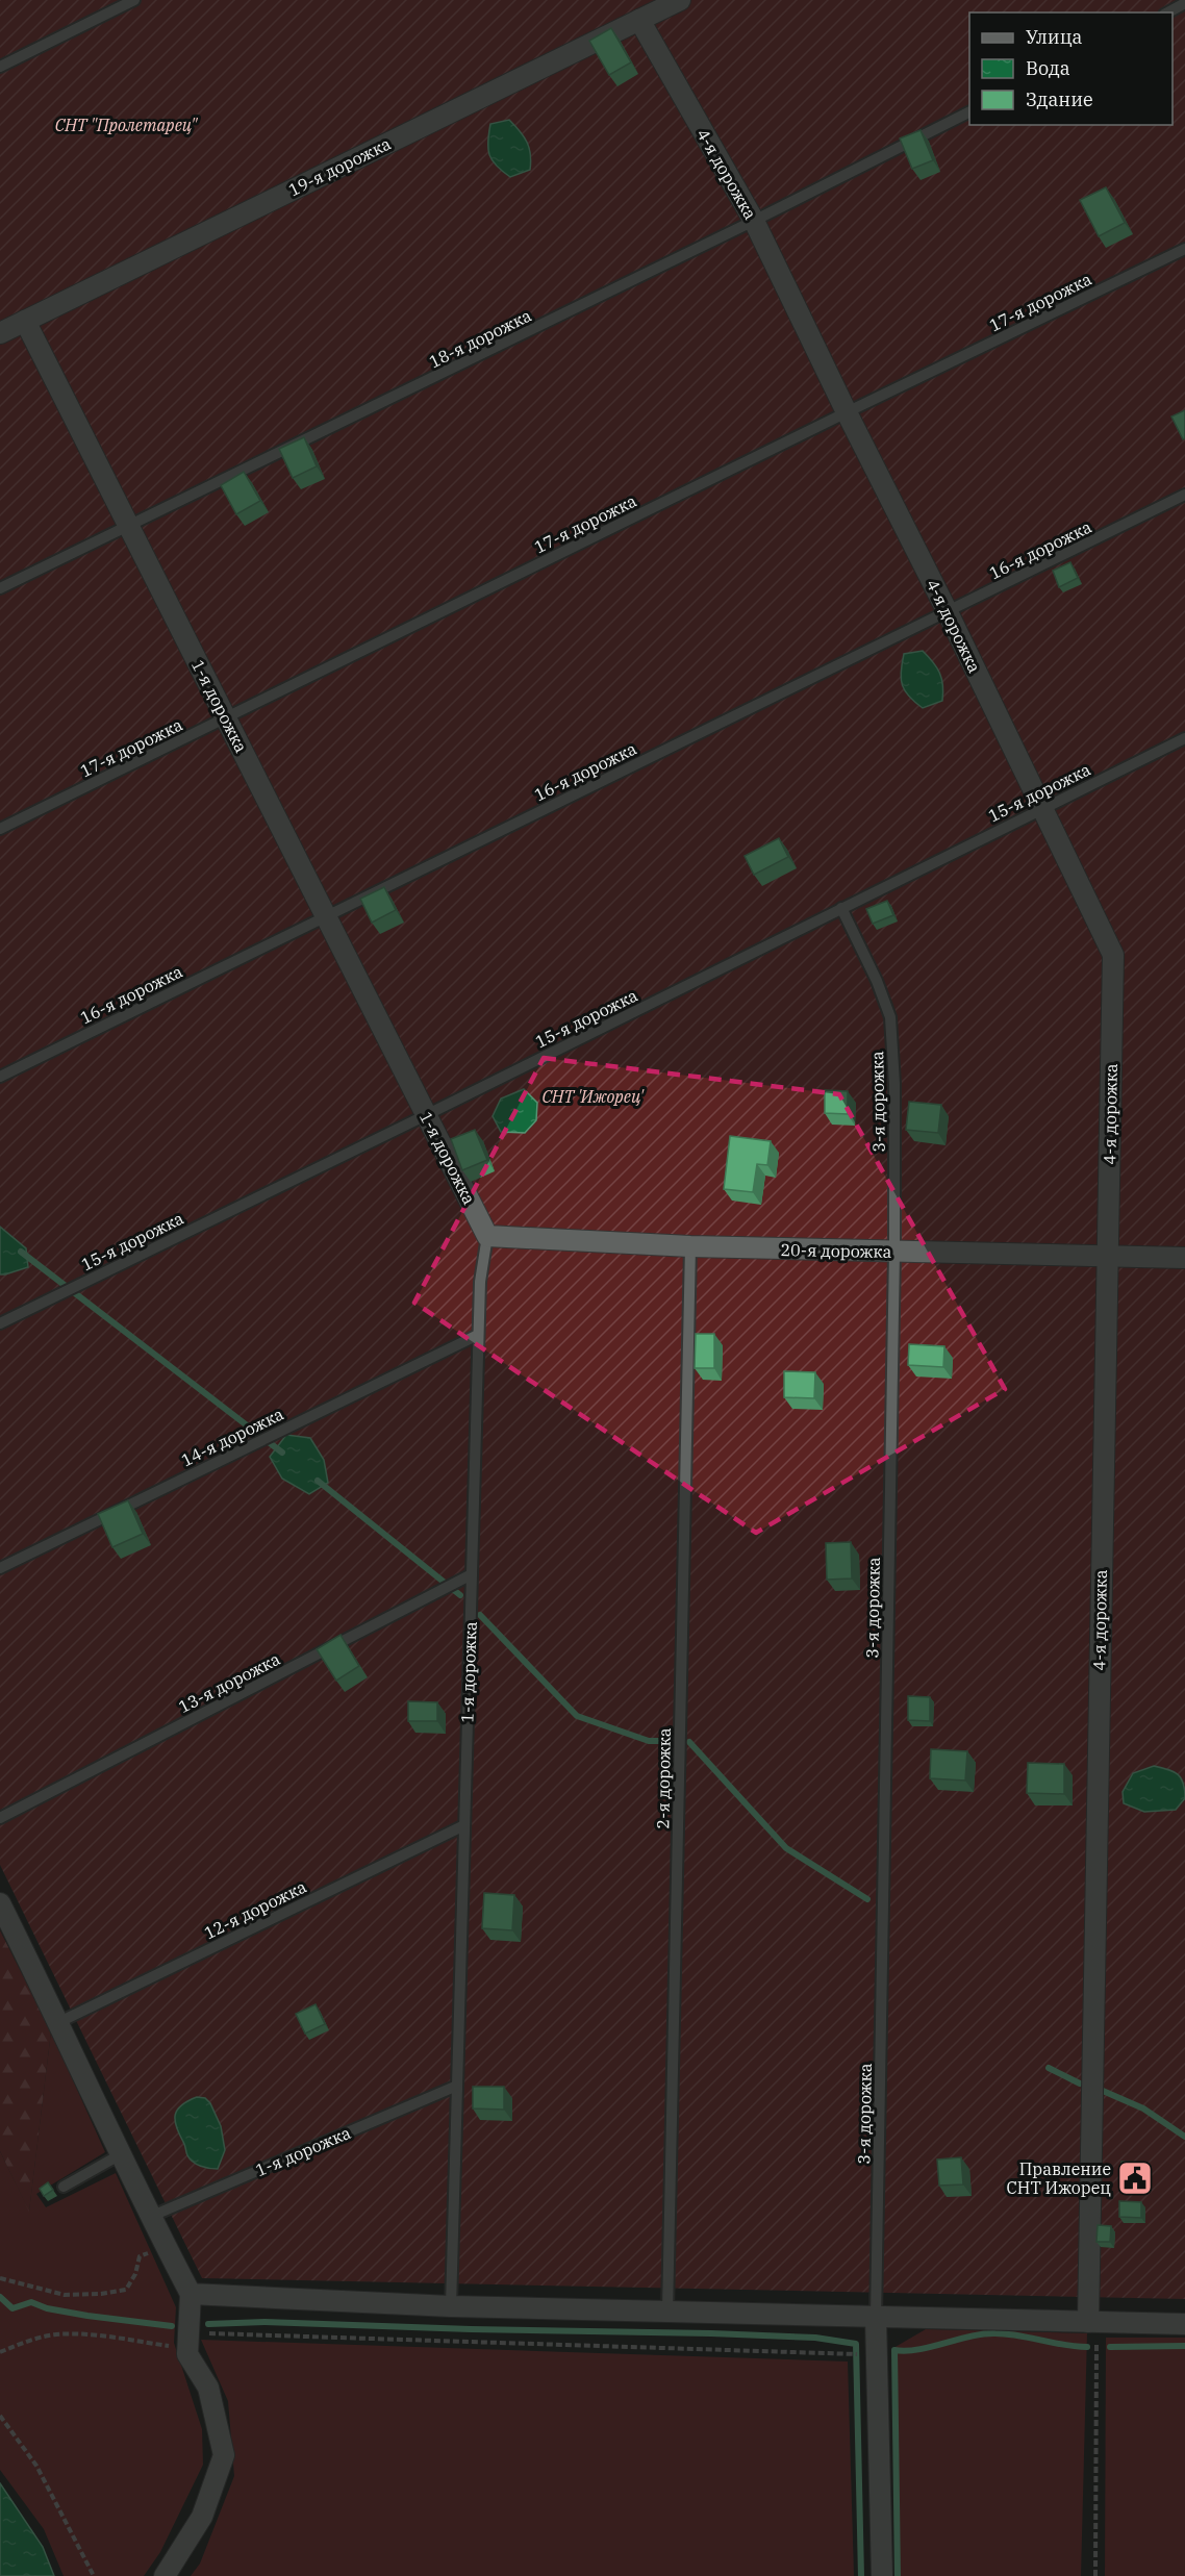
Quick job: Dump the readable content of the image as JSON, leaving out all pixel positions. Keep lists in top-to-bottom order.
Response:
{
  "streets": {
    "street": [
      "19-я дорожка",
      "4-я дорожка",
      "1-я дорожка",
      "20-я дорожка"
    ],
    "lane": [
      "17-я дорожка",
      "18-я дорожка",
      "16-я дорожка",
      "15-я дорожка",
      "3-я дорожка",
      "14-я дорожка",
      "13-я дорожка",
      "2-я дорожка",
      "12-я дорожка"
    ]
  },
  "crossings": [
    ["19-я дорожка", "4-я дорожка"],
    ["19-я дорожка", "1-я дорожка"],
    ["4-я дорожка", "17-я дорожка"],
    ["4-я дорожка", "18-я дорожка"],
    ["4-я дорожка", "16-я дорожка"],
    ["4-я дорожка", "15-я дорожка"],
    ["4-я дорожка", "20-я дорожка"],
    ["17-я дорожка", "1-я дорожка"],
    ["18-я дорожка", "1-я дорожка"],
    ["16-я дорожка", "1-я дорожка"],
    ["1-я дорожка", "15-я дорожка"],
    ["1-я дорожка", "20-я дорожка"],
    ["1-я дорожка", "14-я дорожка"],
    ["1-я дорожка", "13-я дорожка"],
    ["1-я дорожка", "12-я дорожка"],
    ["15-я дорожка", "3-я дорожка"],
    ["3-я дорожка", "20-я дорожка"],
    ["20-я дорожка", "2-я дорожка"]
  ],
  "parks": ["СНТ \"Пролетарец\"", "СНТ 'Ижорец'"],
  "places": {
    "public building": ["Правление СНТ Ижорец"]
  },
  "legend": ["Улица", "Вода", "Здание"]
}
